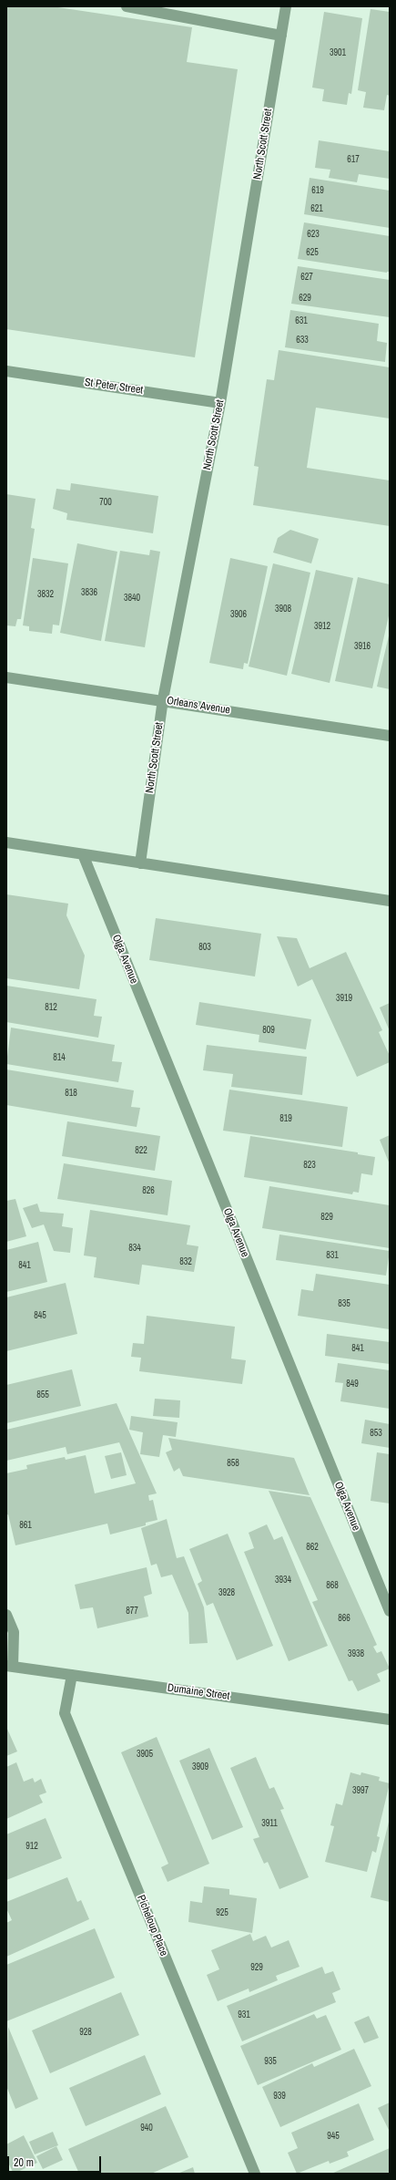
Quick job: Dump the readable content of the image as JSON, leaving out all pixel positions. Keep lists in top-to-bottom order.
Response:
{
  "streets": {
    "street": [
      "North Scott Street",
      "St Peter Street",
      "Orleans Avenue",
      "Olga Avenue",
      "Dumaine Street",
      "Picheloup Place"
    ]
  },
  "crossings": [
    ["North Scott Street", "St Peter Street"],
    ["North Scott Street", "Orleans Avenue"],
    ["Dumaine Street", "Picheloup Place"]
  ],
  "house_numbers": [
    "3901",
    "617",
    "619",
    "621",
    "623",
    "625",
    "627",
    "629",
    "631",
    "633",
    "700",
    "3836",
    "3832",
    "3840",
    "3908",
    "3906",
    "3912",
    "3916",
    "803",
    "3919",
    "812",
    "809",
    "814",
    "818",
    "819",
    "822",
    "823",
    "826",
    "829",
    "834",
    "831",
    "832",
    "841",
    "835",
    "845",
    "841",
    "849",
    "855",
    "853",
    "858",
    "861",
    "862",
    "3934",
    "868",
    "3928",
    "877",
    "866",
    "3938",
    "3905",
    "3909",
    "3997",
    "3911",
    "912",
    "925",
    "929",
    "931",
    "928",
    "935",
    "939",
    "940",
    "945"
  ],
  "scale_bar": "20 m"
}
